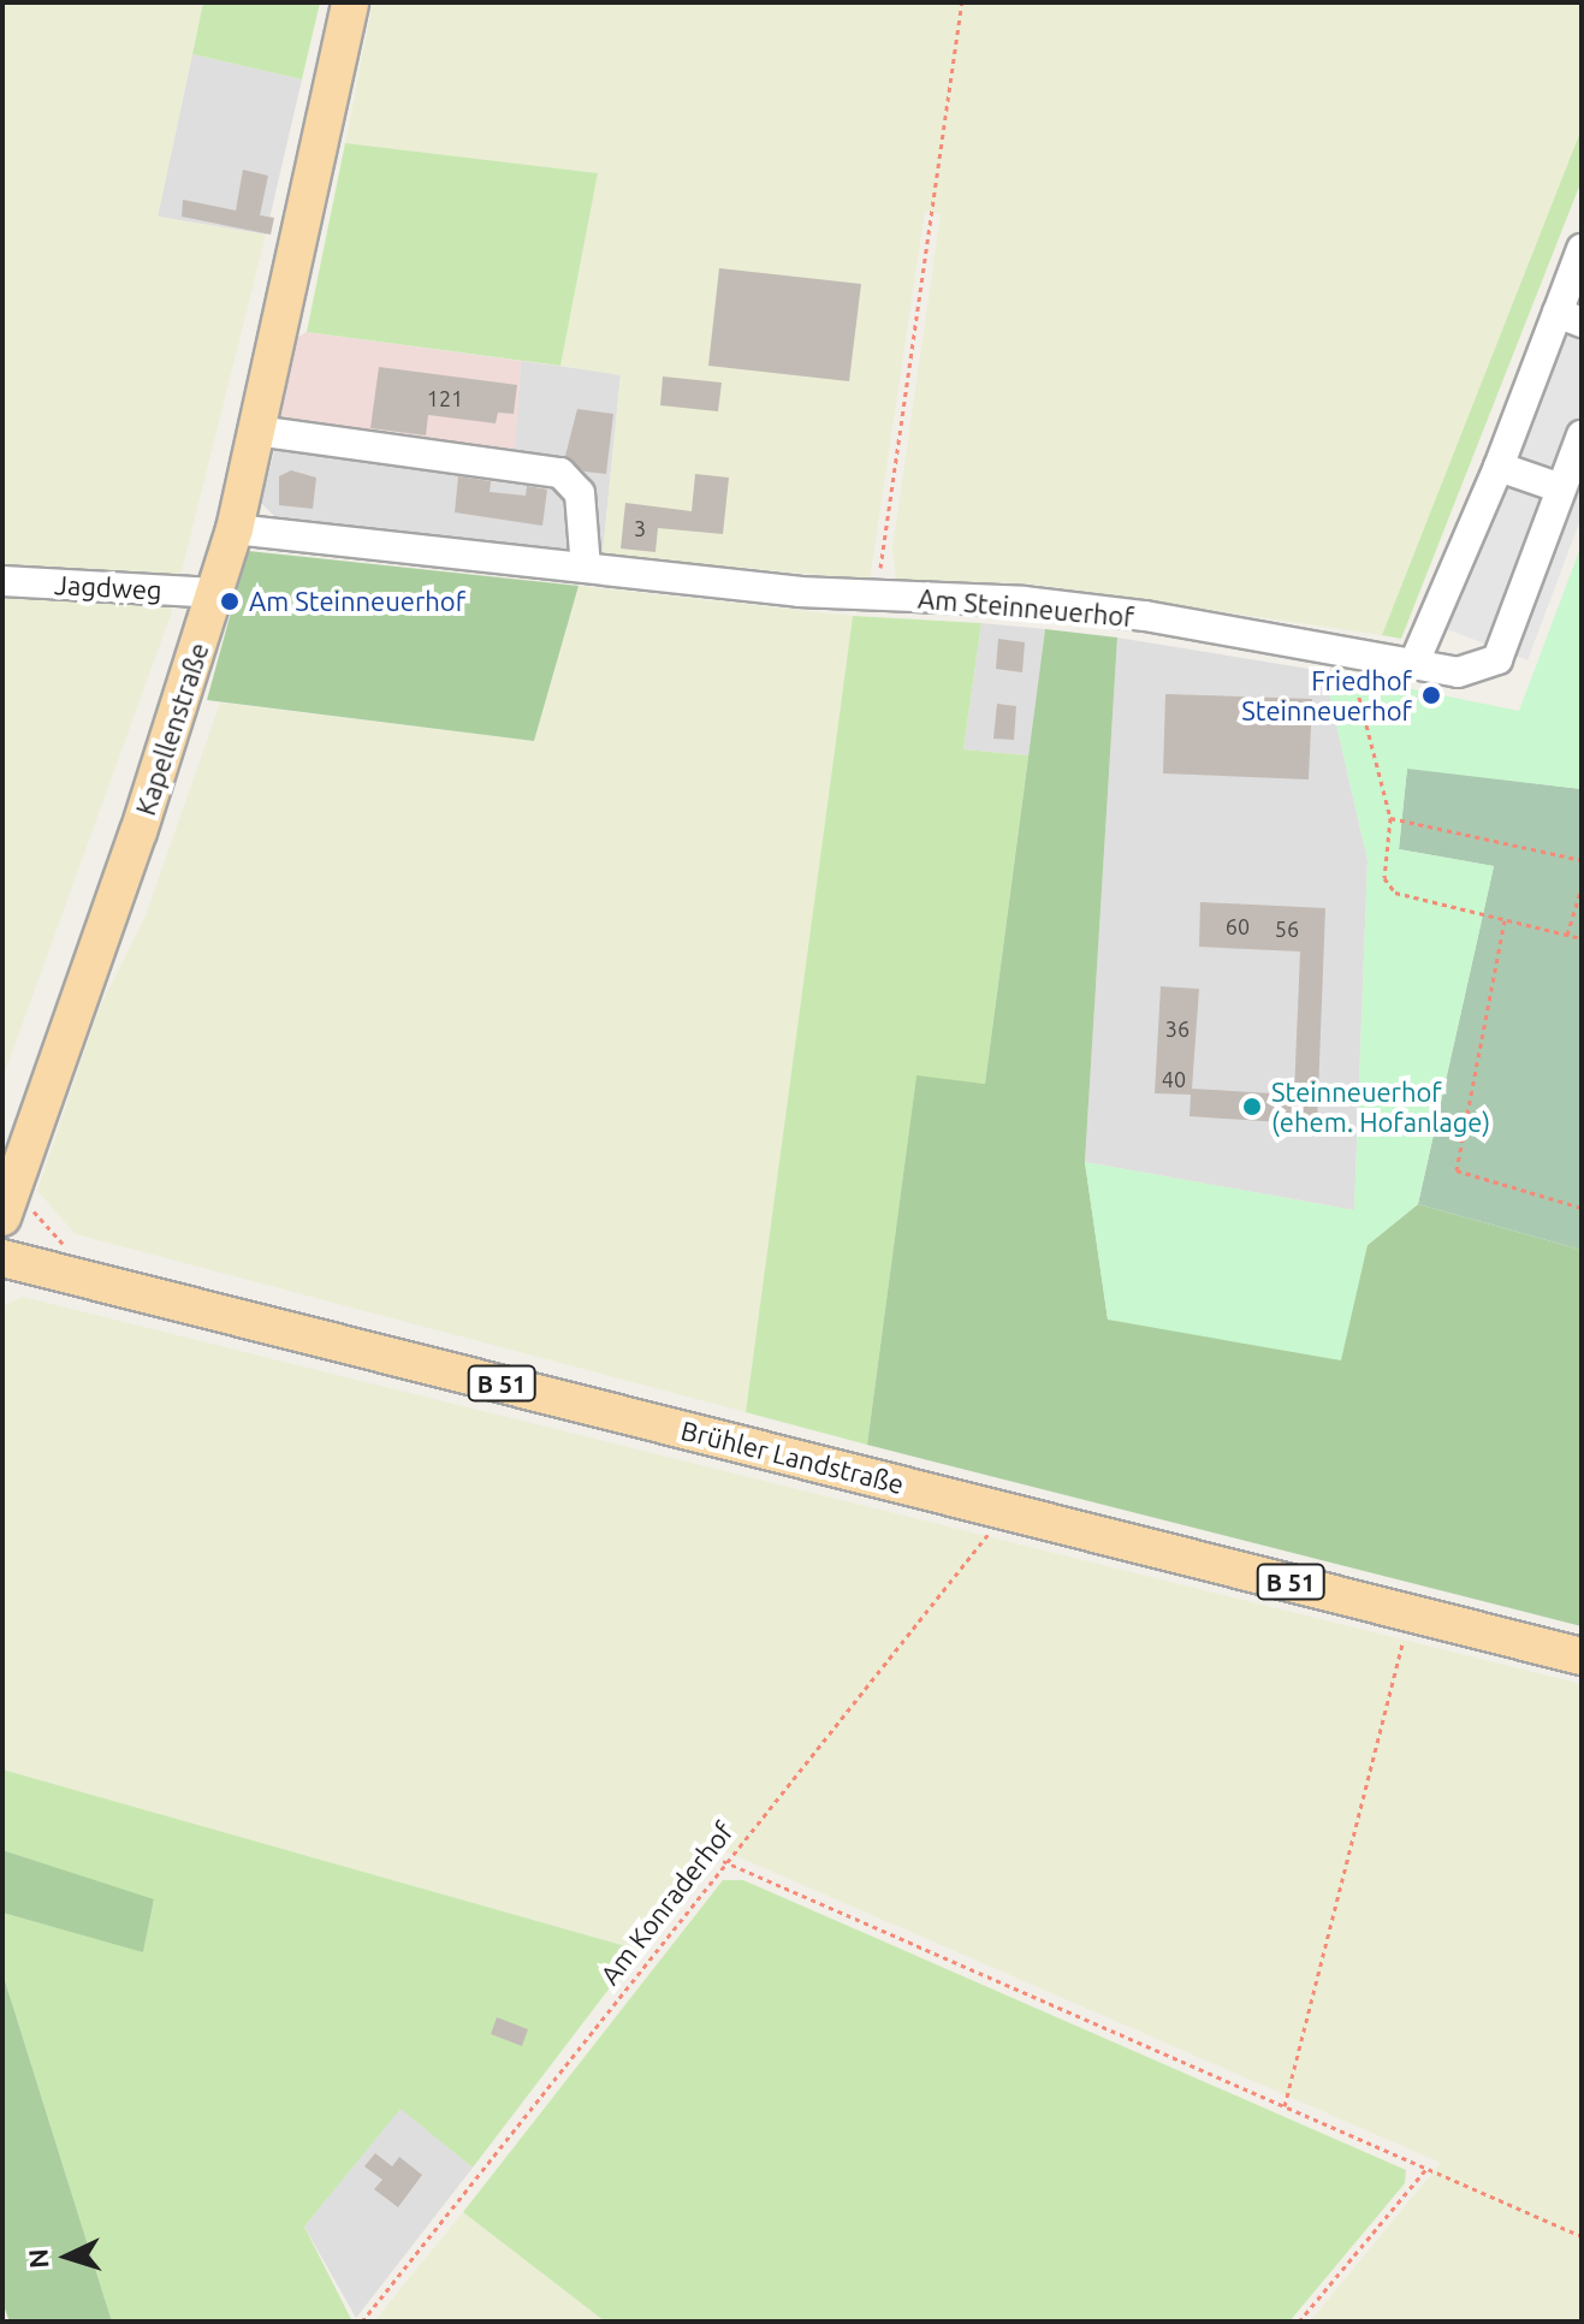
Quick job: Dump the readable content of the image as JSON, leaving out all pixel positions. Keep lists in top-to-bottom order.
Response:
{
  "streets": {
    "main road": ["Kapellenstraße", "B 51", "Brühler Landstraße"],
    "street": ["Jagdweg", "Am Steinneuerhof"],
    "path": ["Am Konraderhof"]
  },
  "crossings": [
    ["Jagdweg", "Kapellenstraße"],
    ["Am Steinneuerhof", "Kapellenstraße"],
    ["Brühler Landstraße", "Am Konraderhof"]
  ],
  "places": ["Am Steinneuerhof", "Friedhof Steinneuerhof", "Steinneuerhof (ehem. Hofanlage)"],
  "house_numbers": [
    "121",
    "3",
    "60",
    "56",
    "36",
    "40"
  ],
  "north": "left"
}
